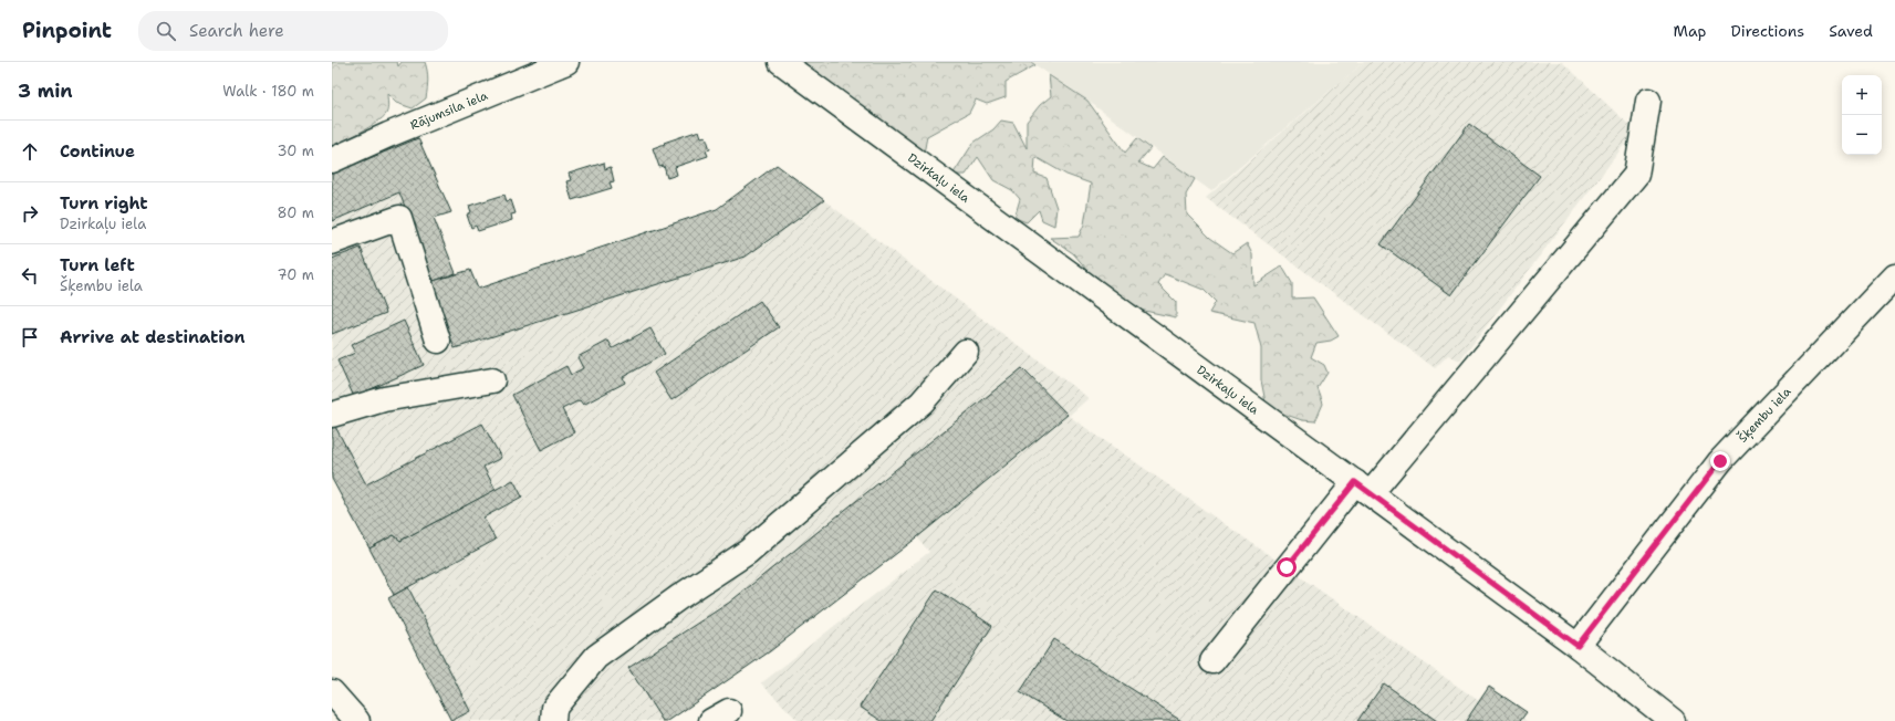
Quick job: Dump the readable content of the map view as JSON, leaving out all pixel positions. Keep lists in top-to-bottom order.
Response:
{
  "streets": {
    "street": ["Rājumsila iela", "Dzirkaļu iela", "Šķembu iela"]
  },
  "crossings": [
    ["Dzirkaļu iela", "Šķembu iela"]
  ],
  "page": {
    "header": "Pinpoint",
    "search": "Search here",
    "nav": ["Map", "Directions", "Saved"],
    "heading": ["3 min", "Walk · 180 m"],
    "map_buttons": ["+", "−"],
    "list": [
      ["Continue", "30 m"],
      ["Turn right", "Dzirkaļu iela", "80 m"],
      ["Turn left", "Šķembu iela", "70 m"],
      "Arrive at destination"
    ]
  }
}
